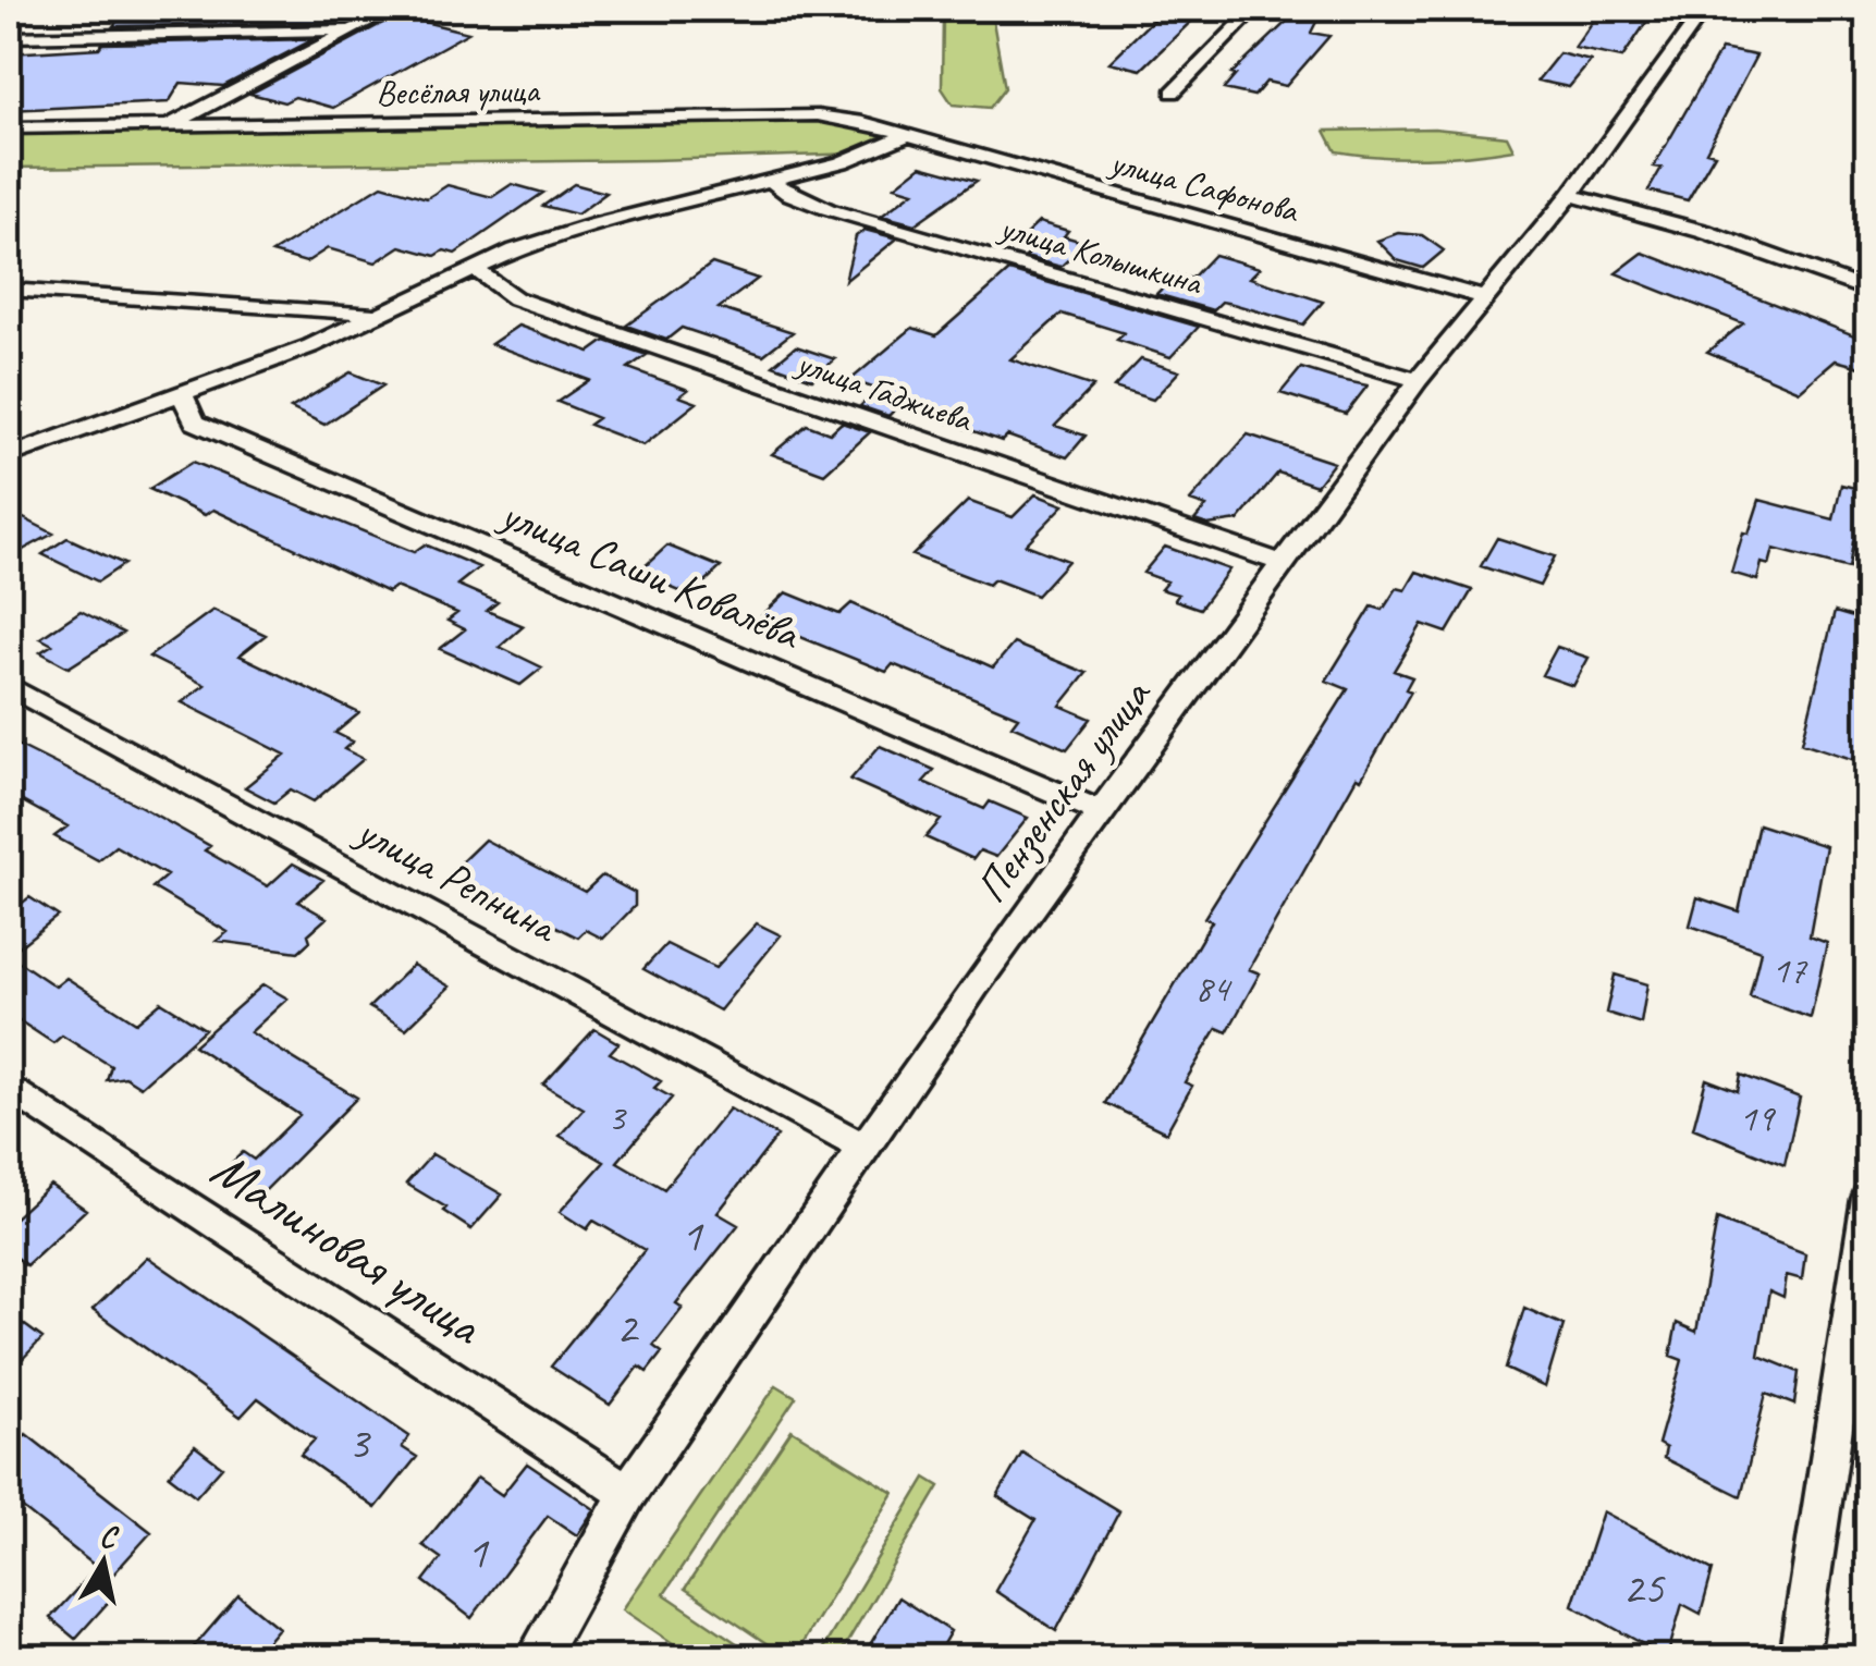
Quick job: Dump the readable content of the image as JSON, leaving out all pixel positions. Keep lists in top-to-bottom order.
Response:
{
  "streets": {
    "street": [
      "Весёлая улица",
      "улица Сафонова",
      "улица Колышкина",
      "улица Гаджиева",
      "улица Саши Ковалёва",
      "Пензенская улица",
      "улица Репнина",
      "Малиновая улица"
    ]
  },
  "crossings": [
    ["Весёлая улица", "улица Сафонова"],
    ["улица Сафонова", "Пензенская улица"],
    ["улица Колышкина", "Пензенская улица"],
    ["улица Гаджиева", "Пензенская улица"],
    ["улица Саши Ковалёва", "Пензенская улица"],
    ["Пензенская улица", "улица Репнина"],
    ["Пензенская улица", "Малиновая улица"]
  ],
  "house_numbers": [
    "17",
    "84",
    "3",
    "19",
    "1",
    "2",
    "3",
    "1",
    "25"
  ],
  "north": "top"
}
